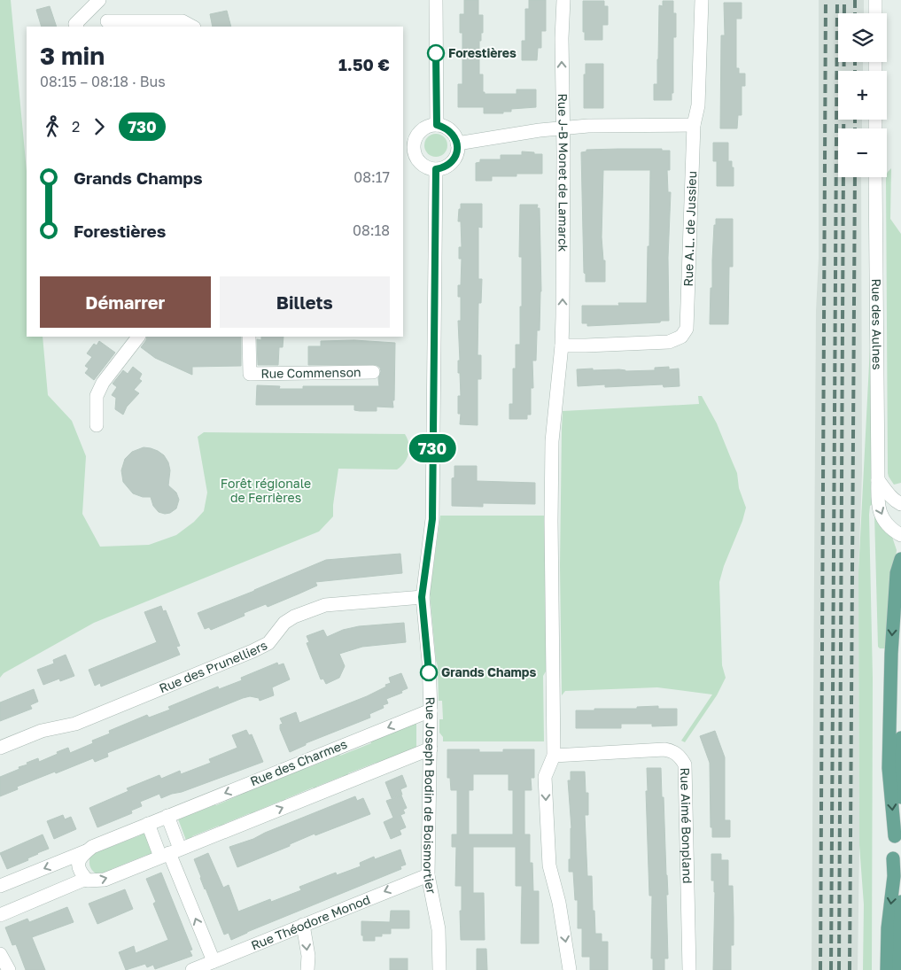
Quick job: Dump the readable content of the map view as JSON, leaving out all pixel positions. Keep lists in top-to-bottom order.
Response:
{
  "streets": {
    "street": [
      "Rue J-B Monet de Lamarck",
      "Rue A.L. de Jussieu",
      "Rue des Aulnes",
      "Rue Commenson",
      "Rue des Prunelliers",
      "Rue des Charmes",
      "Rue Joseph Bodin de Boismortier",
      "Rue Aimé Bonpland",
      "Rue Théodore Monod"
    ]
  },
  "crossings": [
    ["Rue J-B Monet de Lamarck", "Rue A.L. de Jussieu"],
    ["Rue J-B Monet de Lamarck", "Rue Aimé Bonpland"],
    ["Rue des Prunelliers", "Rue Joseph Bodin de Boismortier"],
    ["Rue des Charmes", "Rue Joseph Bodin de Boismortier"],
    ["Rue Joseph Bodin de Boismortier", "Rue Théodore Monod"]
  ],
  "one_way": ["Rue J-B Monet de Lamarck"],
  "parks": ["Forêt régionale de Ferrières"],
  "places": ["Forestières", "Grands Champs"],
  "lines": ["bus line 730"],
  "page": {
    "on_map": "730",
    "map_buttons": ["+", "−"],
    "heading": ["3 min", "08:15 – 08:18 · Bus", "1.50 €"],
    "legs": ["2", "730"],
    "list": [
      {
        "name": "Grands Champs",
        "value": "08:17"
      },
      {
        "name": "Forestières",
        "value": "08:18"
      }
    ],
    "buttons": ["Démarrer", "Billets"]
  }
}
